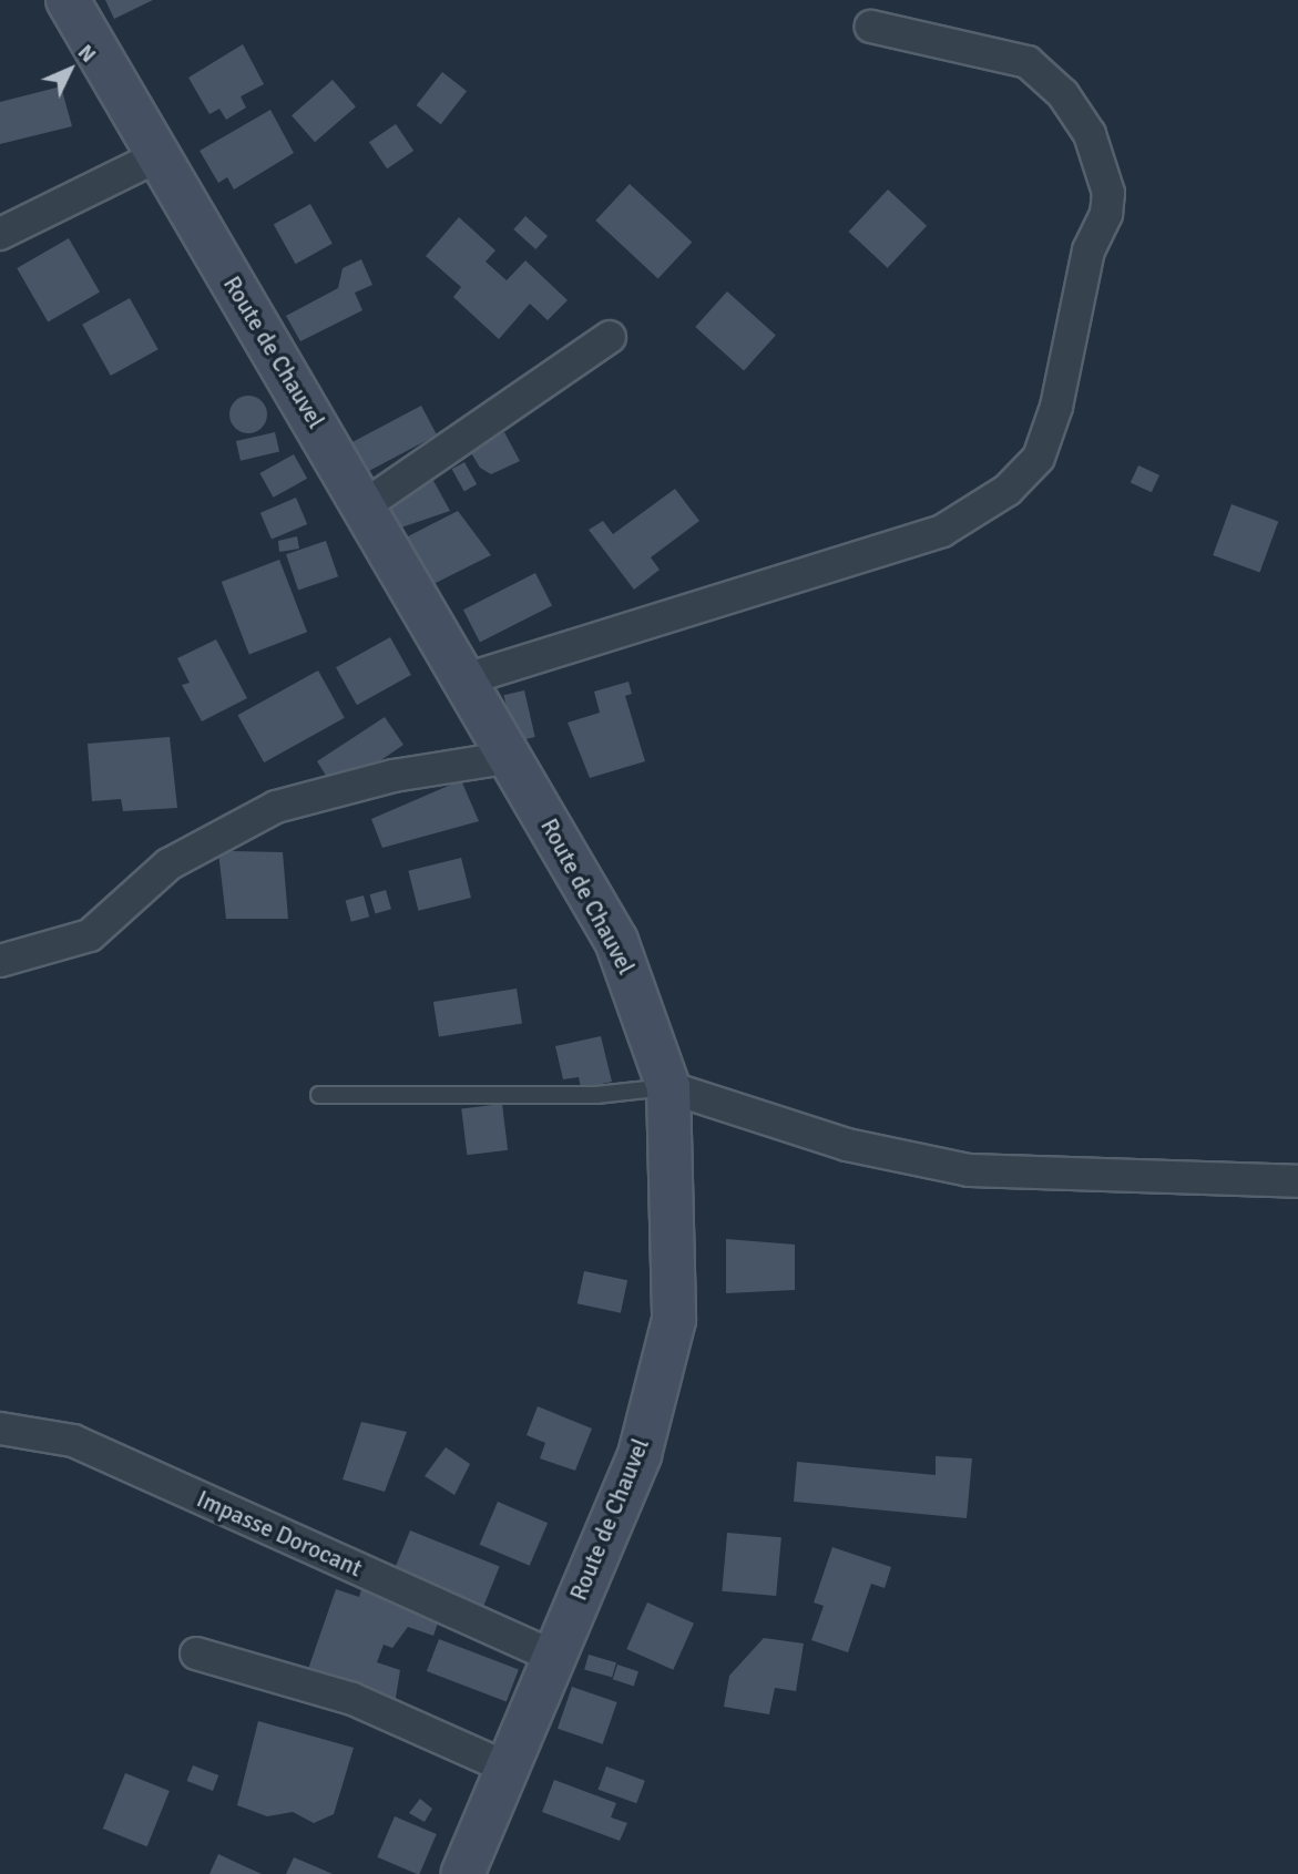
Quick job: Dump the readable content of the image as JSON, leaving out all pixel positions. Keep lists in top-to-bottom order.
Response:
{
  "streets": {
    "main road": ["Route de Chauvel"],
    "street": ["Impasse Dorocant"]
  },
  "crossings": [
    ["Route de Chauvel", "Impasse Dorocant"]
  ],
  "north": "top right"
}
